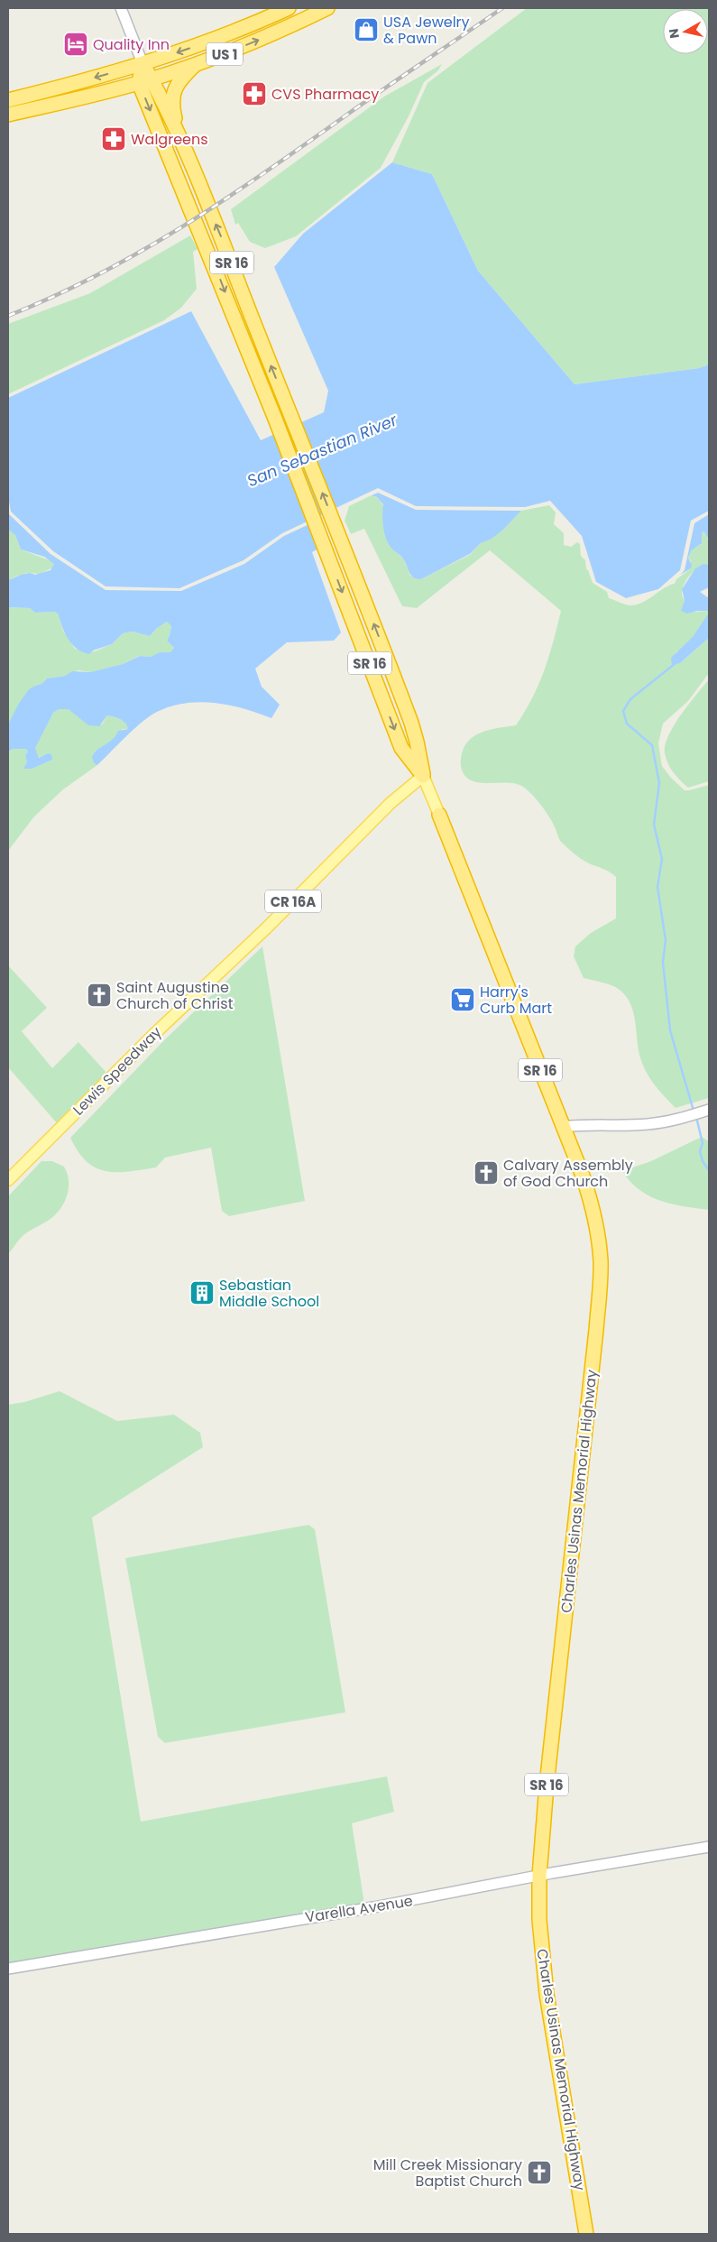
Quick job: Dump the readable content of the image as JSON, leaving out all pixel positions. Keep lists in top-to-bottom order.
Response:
{
  "streets": {
    "highway": ["US 1", "SR 16", "Charles Usinas Memorial Highway"],
    "main road": ["CR 16A", "Lewis Speedway"],
    "street": ["Varella Avenue"]
  },
  "crossings": [
    ["US 1", "Charles Usinas Memorial Highway"],
    ["Lewis Speedway", "Charles Usinas Memorial Highway"],
    ["Charles Usinas Memorial Highway", "Varella Avenue"]
  ],
  "water": ["San Sebastian River"],
  "places": {
    "shop": ["USA Jewelry & Pawn"],
    "hotel": ["Quality Inn"],
    "pharmacy": ["CVS Pharmacy", "Walgreens"],
    "church": ["Saint Augustine Church of Christ", "Calvary Assembly of God Church", "Mill Creek Missionary Baptist Church"],
    "supermarket": ["Harry's Curb Mart"],
    "building": ["Sebastian Middle School"]
  },
  "north": "left"
}
